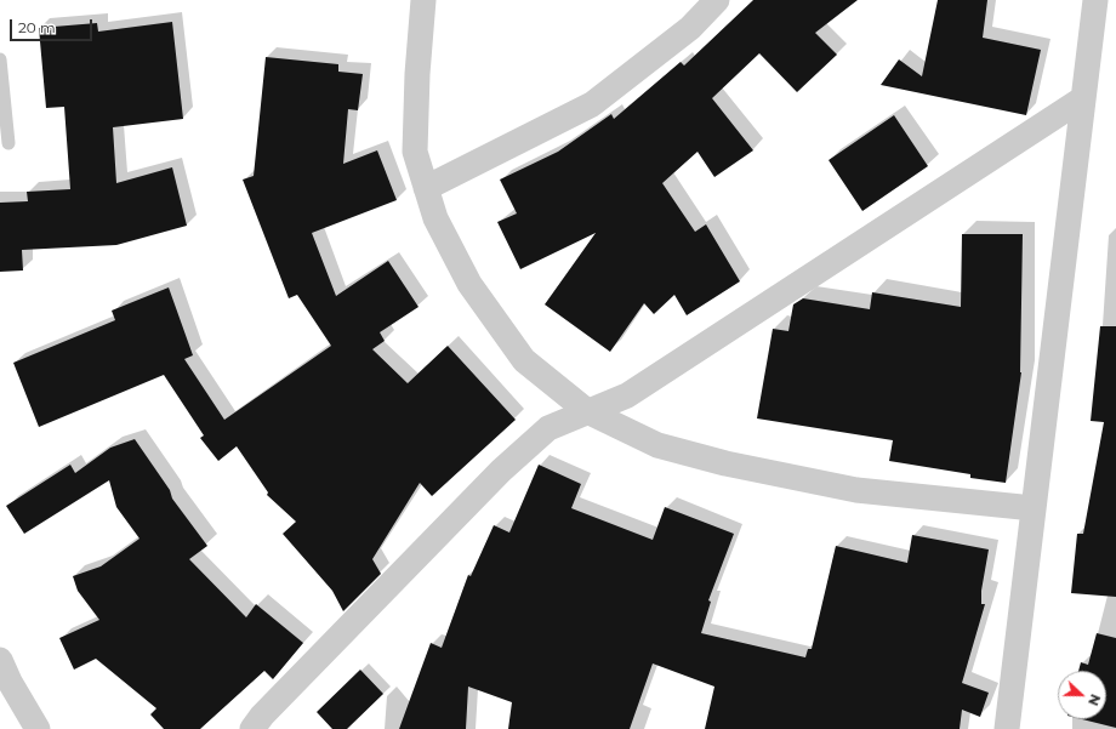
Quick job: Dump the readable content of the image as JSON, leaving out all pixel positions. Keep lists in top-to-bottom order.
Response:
{
  "scale_bar": "20 m",
  "north": "right"
}
